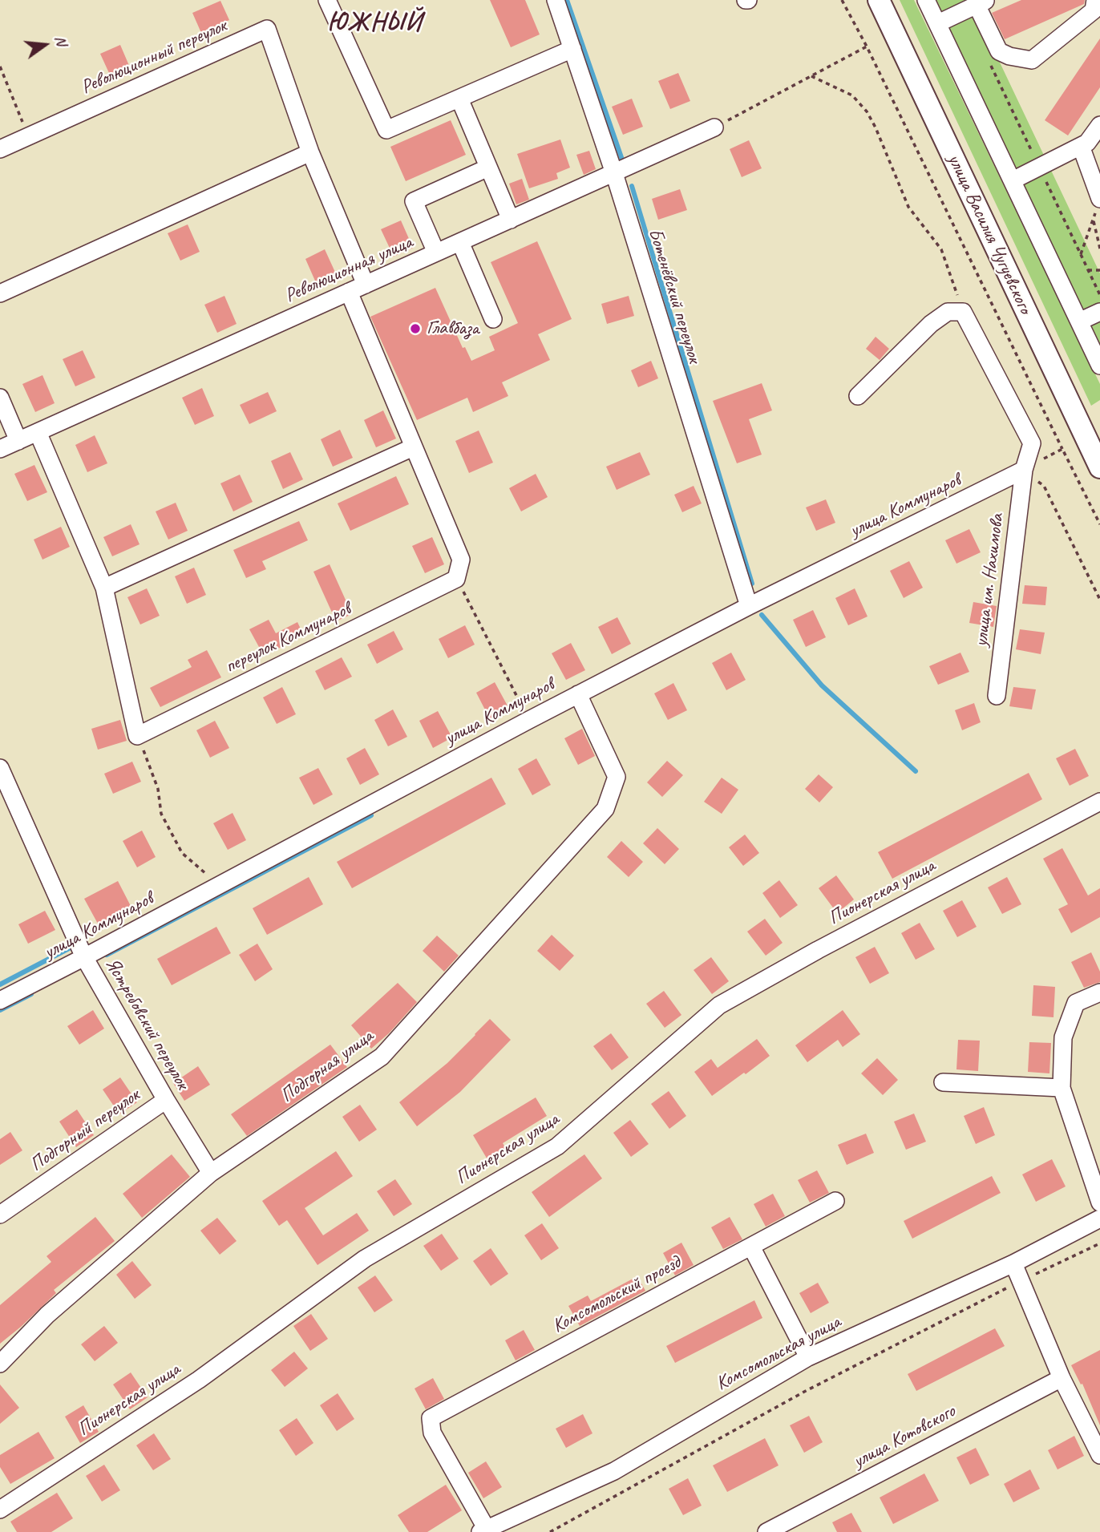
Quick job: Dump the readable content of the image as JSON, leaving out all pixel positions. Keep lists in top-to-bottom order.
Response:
{
  "streets": {
    "main road": ["улица Василия Чугуевского"],
    "street": [
      "Революционный переулок",
      "Революционная улица",
      "Ботенёвский переулок",
      "улица Коммунаров",
      "улица им. Нахимова",
      "переулок Коммунаров",
      "Пионерская улица",
      "Ястребовский переулок",
      "Подгорная улица",
      "Подгорный переулок",
      "Комсомольский проезд",
      "Комсомольская улица",
      "улица Котовского"
    ]
  },
  "crossings": [
    ["Революционный переулок", "Революционная улица"],
    ["Революционная улица", "Ботенёвский переулок"],
    ["Ботенёвский переулок", "улица Коммунаров"],
    ["улица Коммунаров", "улица им. Нахимова"],
    ["улица Коммунаров", "Ястребовский переулок"],
    ["улица Коммунаров", "Подгорная улица"],
    ["Ястребовский переулок", "Подгорная улица"],
    ["Ястребовский переулок", "Подгорный переулок"],
    ["Комсомольский проезд", "Комсомольская улица"]
  ],
  "districts": ["ЮЖНЫЙ"],
  "places": ["Главбаза"],
  "north": "right"
}
